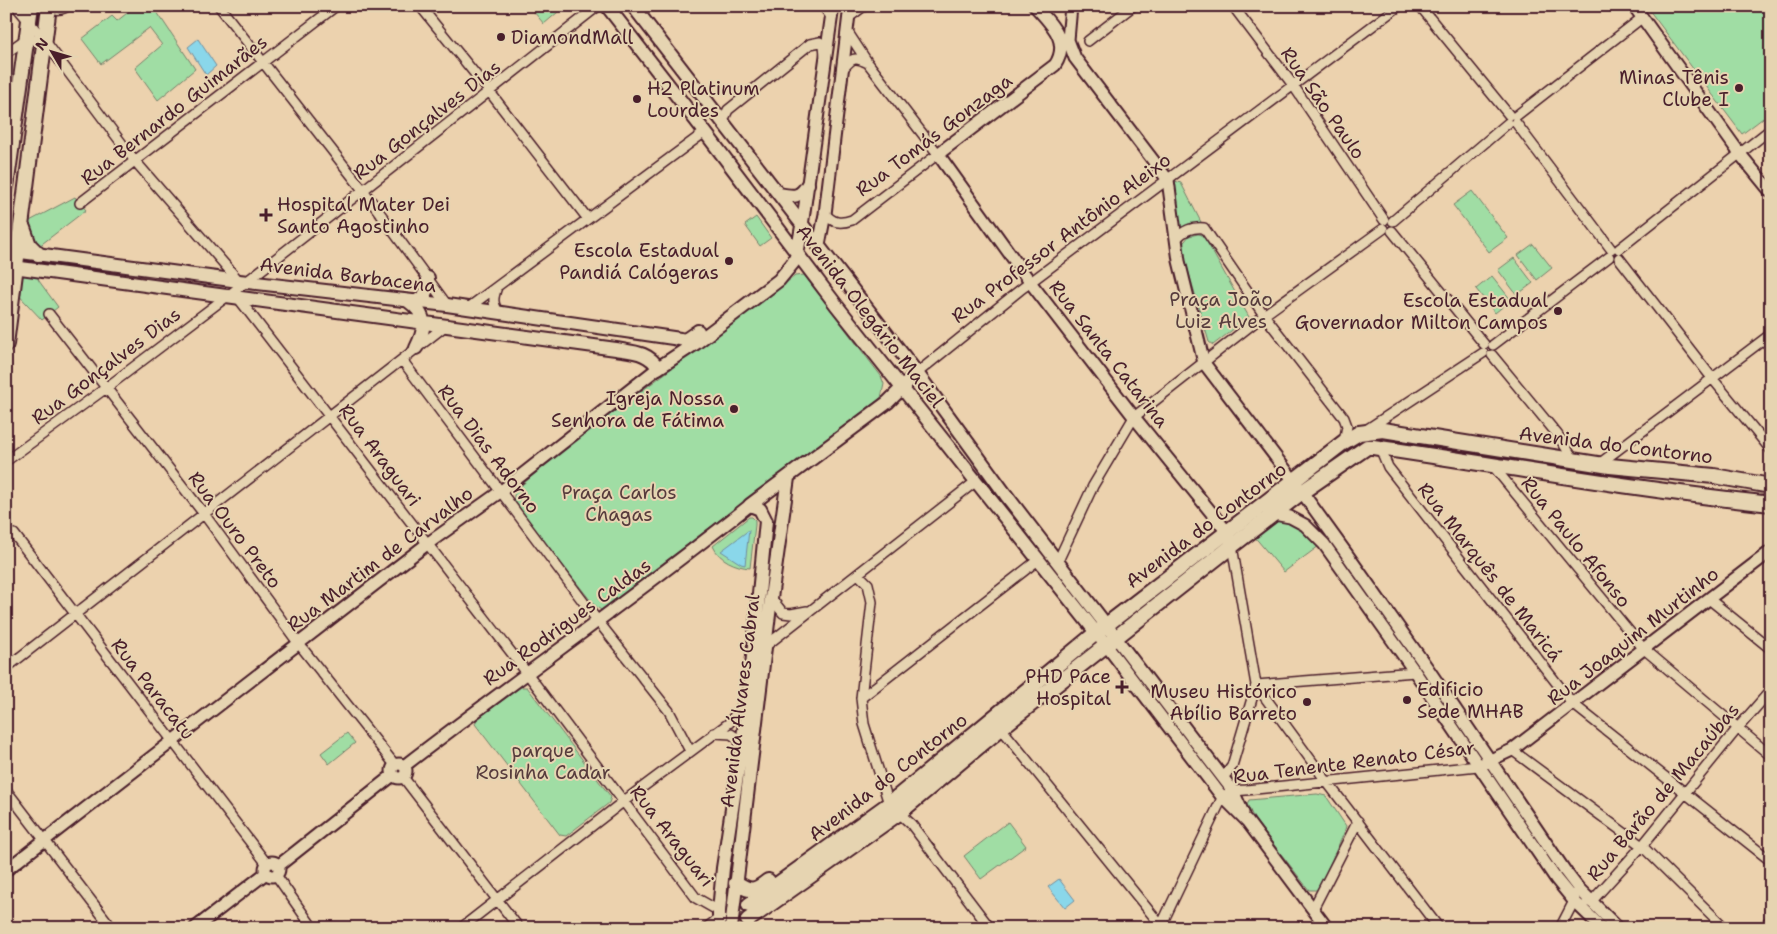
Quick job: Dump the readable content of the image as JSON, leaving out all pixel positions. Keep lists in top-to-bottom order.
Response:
{
  "streets": {
    "main road": [
      "Rua Professor Antônio Aleixo",
      "Avenida Barbacena",
      "Avenida Olegário Maciel",
      "Avenida do Contorno",
      "Rua Martim de Carvalho",
      "Avenida Álvares Cabral"
    ],
    "street": [
      "Rua São Paulo",
      "Rua Bernardo Guimarães",
      "Rua Gonçalves Dias",
      "Rua Tomás Gonzaga",
      "Rua Santa Catarina",
      "Rua Dias Adorno",
      "Rua Araguari",
      "Rua Ouro Preto",
      "Rua Paulo Afonso",
      "Rua Marquês de Maricá",
      "Rua Rodrigues Caldas",
      "Rua Joaquim Murtinho",
      "Rua Paracatu",
      "Rua Tenente Renato César",
      "Rua Barão de Macaúbas"
    ]
  },
  "crossings": [
    ["Rua São Paulo", "Rua Professor Antônio Aleixo"],
    ["Rua São Paulo", "Avenida do Contorno"],
    ["Rua Gonçalves Dias", "Avenida Barbacena"],
    ["Rua Gonçalves Dias", "Rua Araguari"],
    ["Rua Gonçalves Dias", "Rua Ouro Preto"],
    ["Rua Tomás Gonzaga", "Rua Santa Catarina"],
    ["Rua Professor Antônio Aleixo", "Avenida Olegário Maciel"],
    ["Rua Professor Antônio Aleixo", "Rua Santa Catarina"],
    ["Rua Professor Antônio Aleixo", "Rua Rodrigues Caldas"],
    ["Rua Professor Antônio Aleixo", "Avenida Álvares Cabral"],
    ["Avenida Barbacena", "Rua Araguari"],
    ["Avenida Barbacena", "Rua Martim de Carvalho"],
    ["Avenida Olegário Maciel", "Avenida do Contorno"],
    ["Avenida Olegário Maciel", "Rua Martim de Carvalho"],
    ["Rua Santa Catarina", "Avenida do Contorno"],
    ["Avenida do Contorno", "Rua Paulo Afonso"],
    ["Avenida do Contorno", "Rua Marquês de Maricá"],
    ["Rua Dias Adorno", "Rua Martim de Carvalho"],
    ["Rua Dias Adorno", "Rua Rodrigues Caldas"],
    ["Rua Araguari", "Rua Martim de Carvalho"],
    ["Rua Araguari", "Rua Rodrigues Caldas"],
    ["Rua Araguari", "Avenida Álvares Cabral"],
    ["Rua Ouro Preto", "Rua Martim de Carvalho"],
    ["Rua Ouro Preto", "Rua Rodrigues Caldas"],
    ["Rua Paulo Afonso", "Rua Joaquim Murtinho"],
    ["Rua Paulo Afonso", "Rua Barão de Macaúbas"],
    ["Rua Martim de Carvalho", "Rua Paracatu"],
    ["Rua Marquês de Maricá", "Rua Joaquim Murtinho"],
    ["Rua Marquês de Maricá", "Rua Barão de Macaúbas"],
    ["Rua Rodrigues Caldas", "Rua Paracatu"],
    ["Rua Rodrigues Caldas", "Avenida Álvares Cabral"],
    ["Rua Joaquim Murtinho", "Rua Tenente Renato César"]
  ],
  "parks": ["Praça João Luiz Alves", "Praça Carlos Chagas", "parque Rosinha Cadar"],
  "places": {
    "other": [
      "DiamondMall",
      "Minas Tênis Clube I",
      "H2 Platinum Lourdes",
      "Escola Estadual Pandiá Calógeras",
      "Escola Estadual Governador Milton Campos",
      "Igreja Nossa Senhora de Fátima",
      "Edificio Sede MHAB",
      "Museu Histórico Abílio Barreto"
    ],
    "health": ["Hospital Mater Dei Santo Agostinho", "PHD Pace Hospital"]
  },
  "north": "top left"
}
